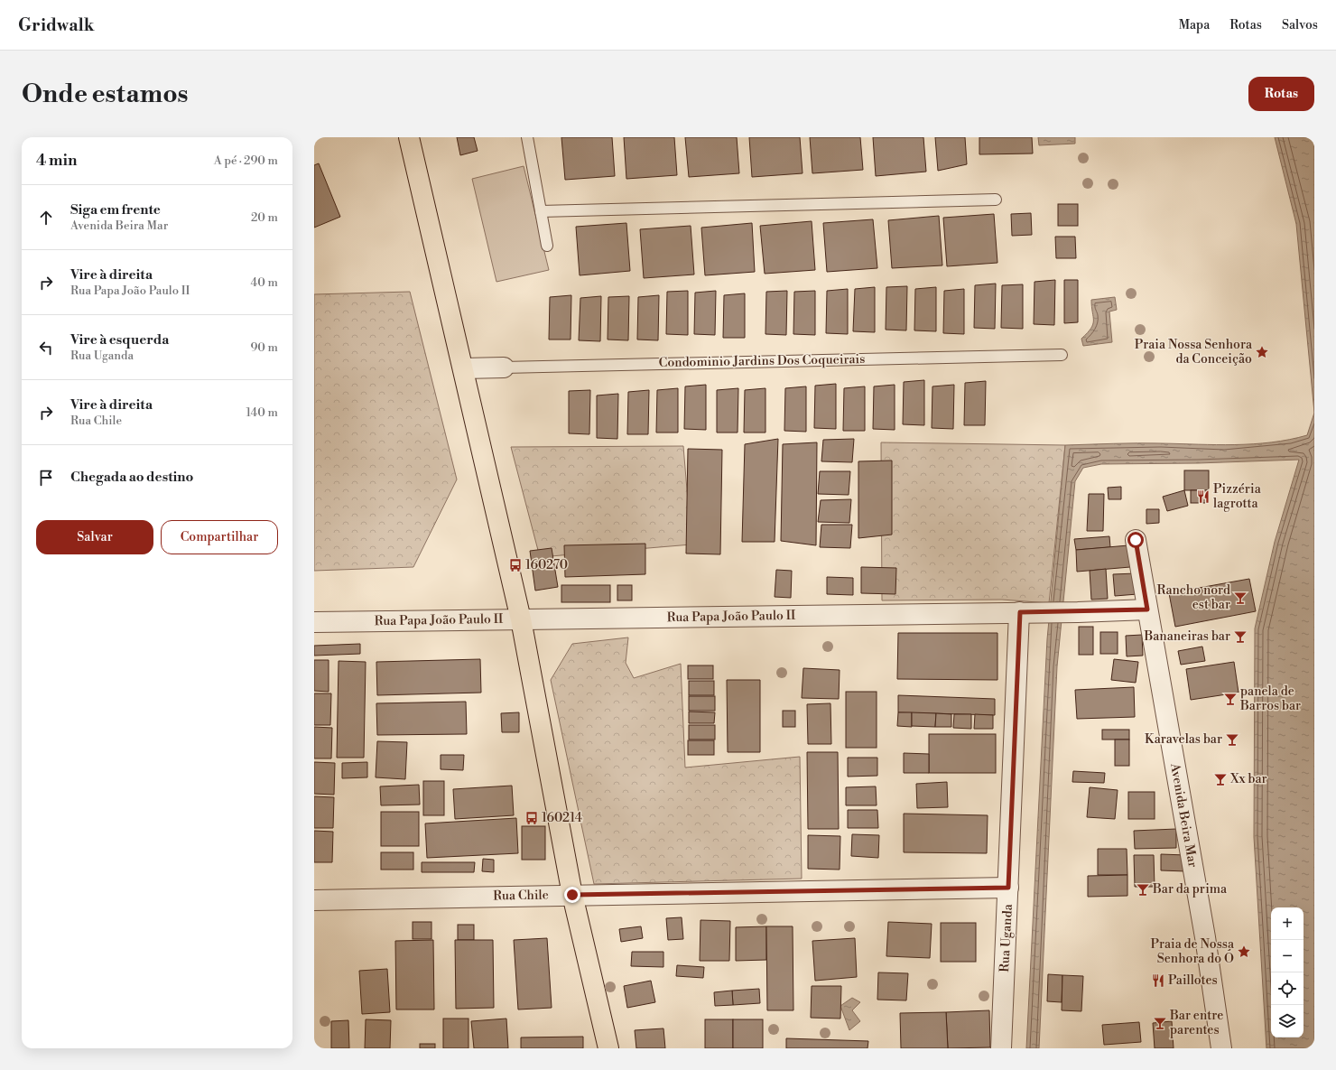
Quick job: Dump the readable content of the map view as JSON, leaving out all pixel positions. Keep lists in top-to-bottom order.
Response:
{
  "streets": {
    "street": [
      "Condominio Jardins Dos Coqueirais",
      "Rua Papa João Paulo II",
      "Avenida Beira Mar",
      "Rua Chile",
      "Rua Uganda"
    ]
  },
  "crossings": [
    ["Rua Papa João Paulo II", "Avenida Beira Mar"],
    ["Rua Papa João Paulo II", "Rua Uganda"],
    ["Rua Chile", "Rua Uganda"]
  ],
  "places": {
    "place": ["Praia Nossa Senhora da Conceição", "Praia de Nossa Senhora do Ó"],
    "restaurant": ["Pizzéria lagrotta", "Paillotes"],
    "bus stop": ["160270", "160214"],
    "bar": [
      "Rancho nord est bar",
      "Bananeiras bar",
      "panela de Barros bar",
      "Karavelas bar",
      "Xx bar",
      "Bar da prima",
      "Bar entre parentes"
    ]
  },
  "page": {
    "header": "Gridwalk",
    "nav": ["Mapa", "Rotas", "Salvos"],
    "buttons": [
      "Rotas",
      ["Salvar", "Compartilhar"]
    ],
    "title": "Onde estamos",
    "heading": ["4 min", "A pé · 290 m"],
    "list": [
      ["Siga em frente", "Avenida Beira Mar", "20 m"],
      ["Vire à direita", "Rua Papa João Paulo II", "40 m"],
      ["Vire à esquerda", "Rua Uganda", "90 m"],
      ["Vire à direita", "Rua Chile", "140 m"],
      "Chegada ao destino"
    ],
    "map_buttons": ["+", "−"]
  }
}
